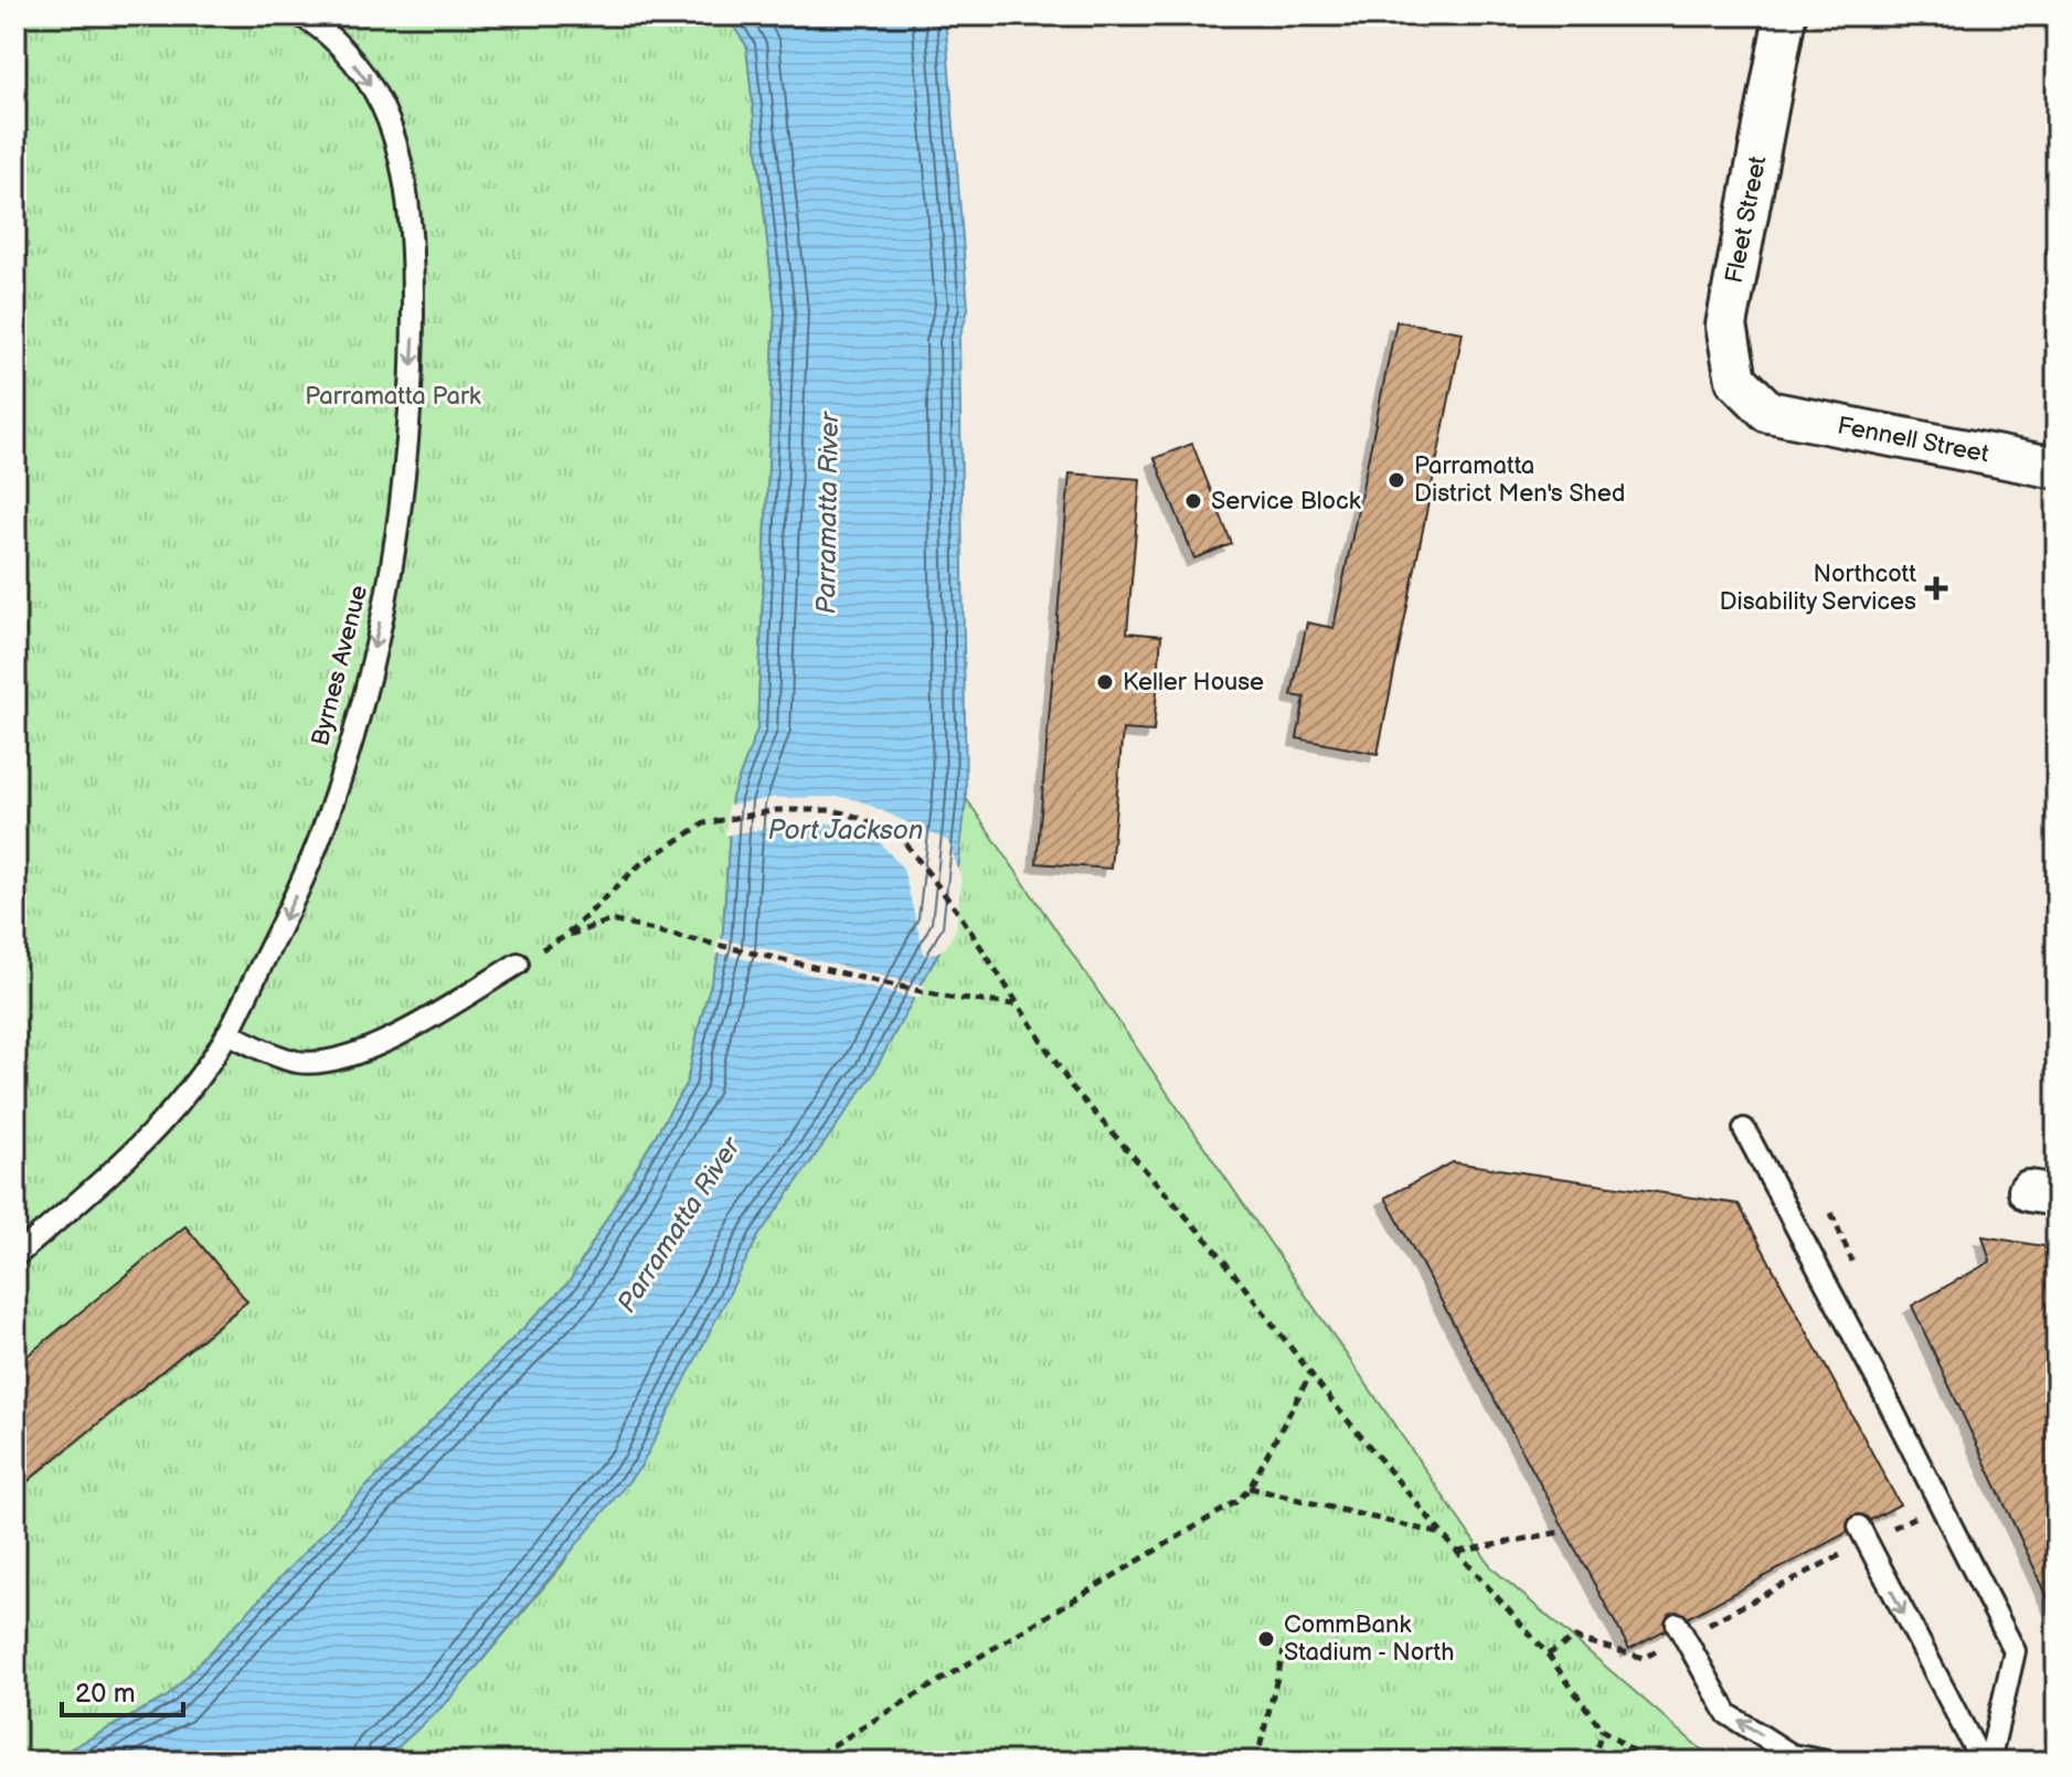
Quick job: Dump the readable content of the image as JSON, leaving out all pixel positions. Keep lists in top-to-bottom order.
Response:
{
  "streets": {
    "street": ["Fleet Street", "Fennell Street"],
    "lane": ["Byrnes Avenue"]
  },
  "crossings": [
    ["Fleet Street", "Fennell Street"]
  ],
  "one_way": ["Byrnes Avenue"],
  "water": ["Parramatta River", "Port Jackson"],
  "parks": ["Parramatta Park"],
  "places": {
    "other": [
      "Parramatta District Men's Shed",
      "Service Block",
      "Keller House",
      "CommBank Stadium - North"
    ],
    "health": ["Northcott Disability Services"]
  },
  "scale_bar": "20 m"
}
